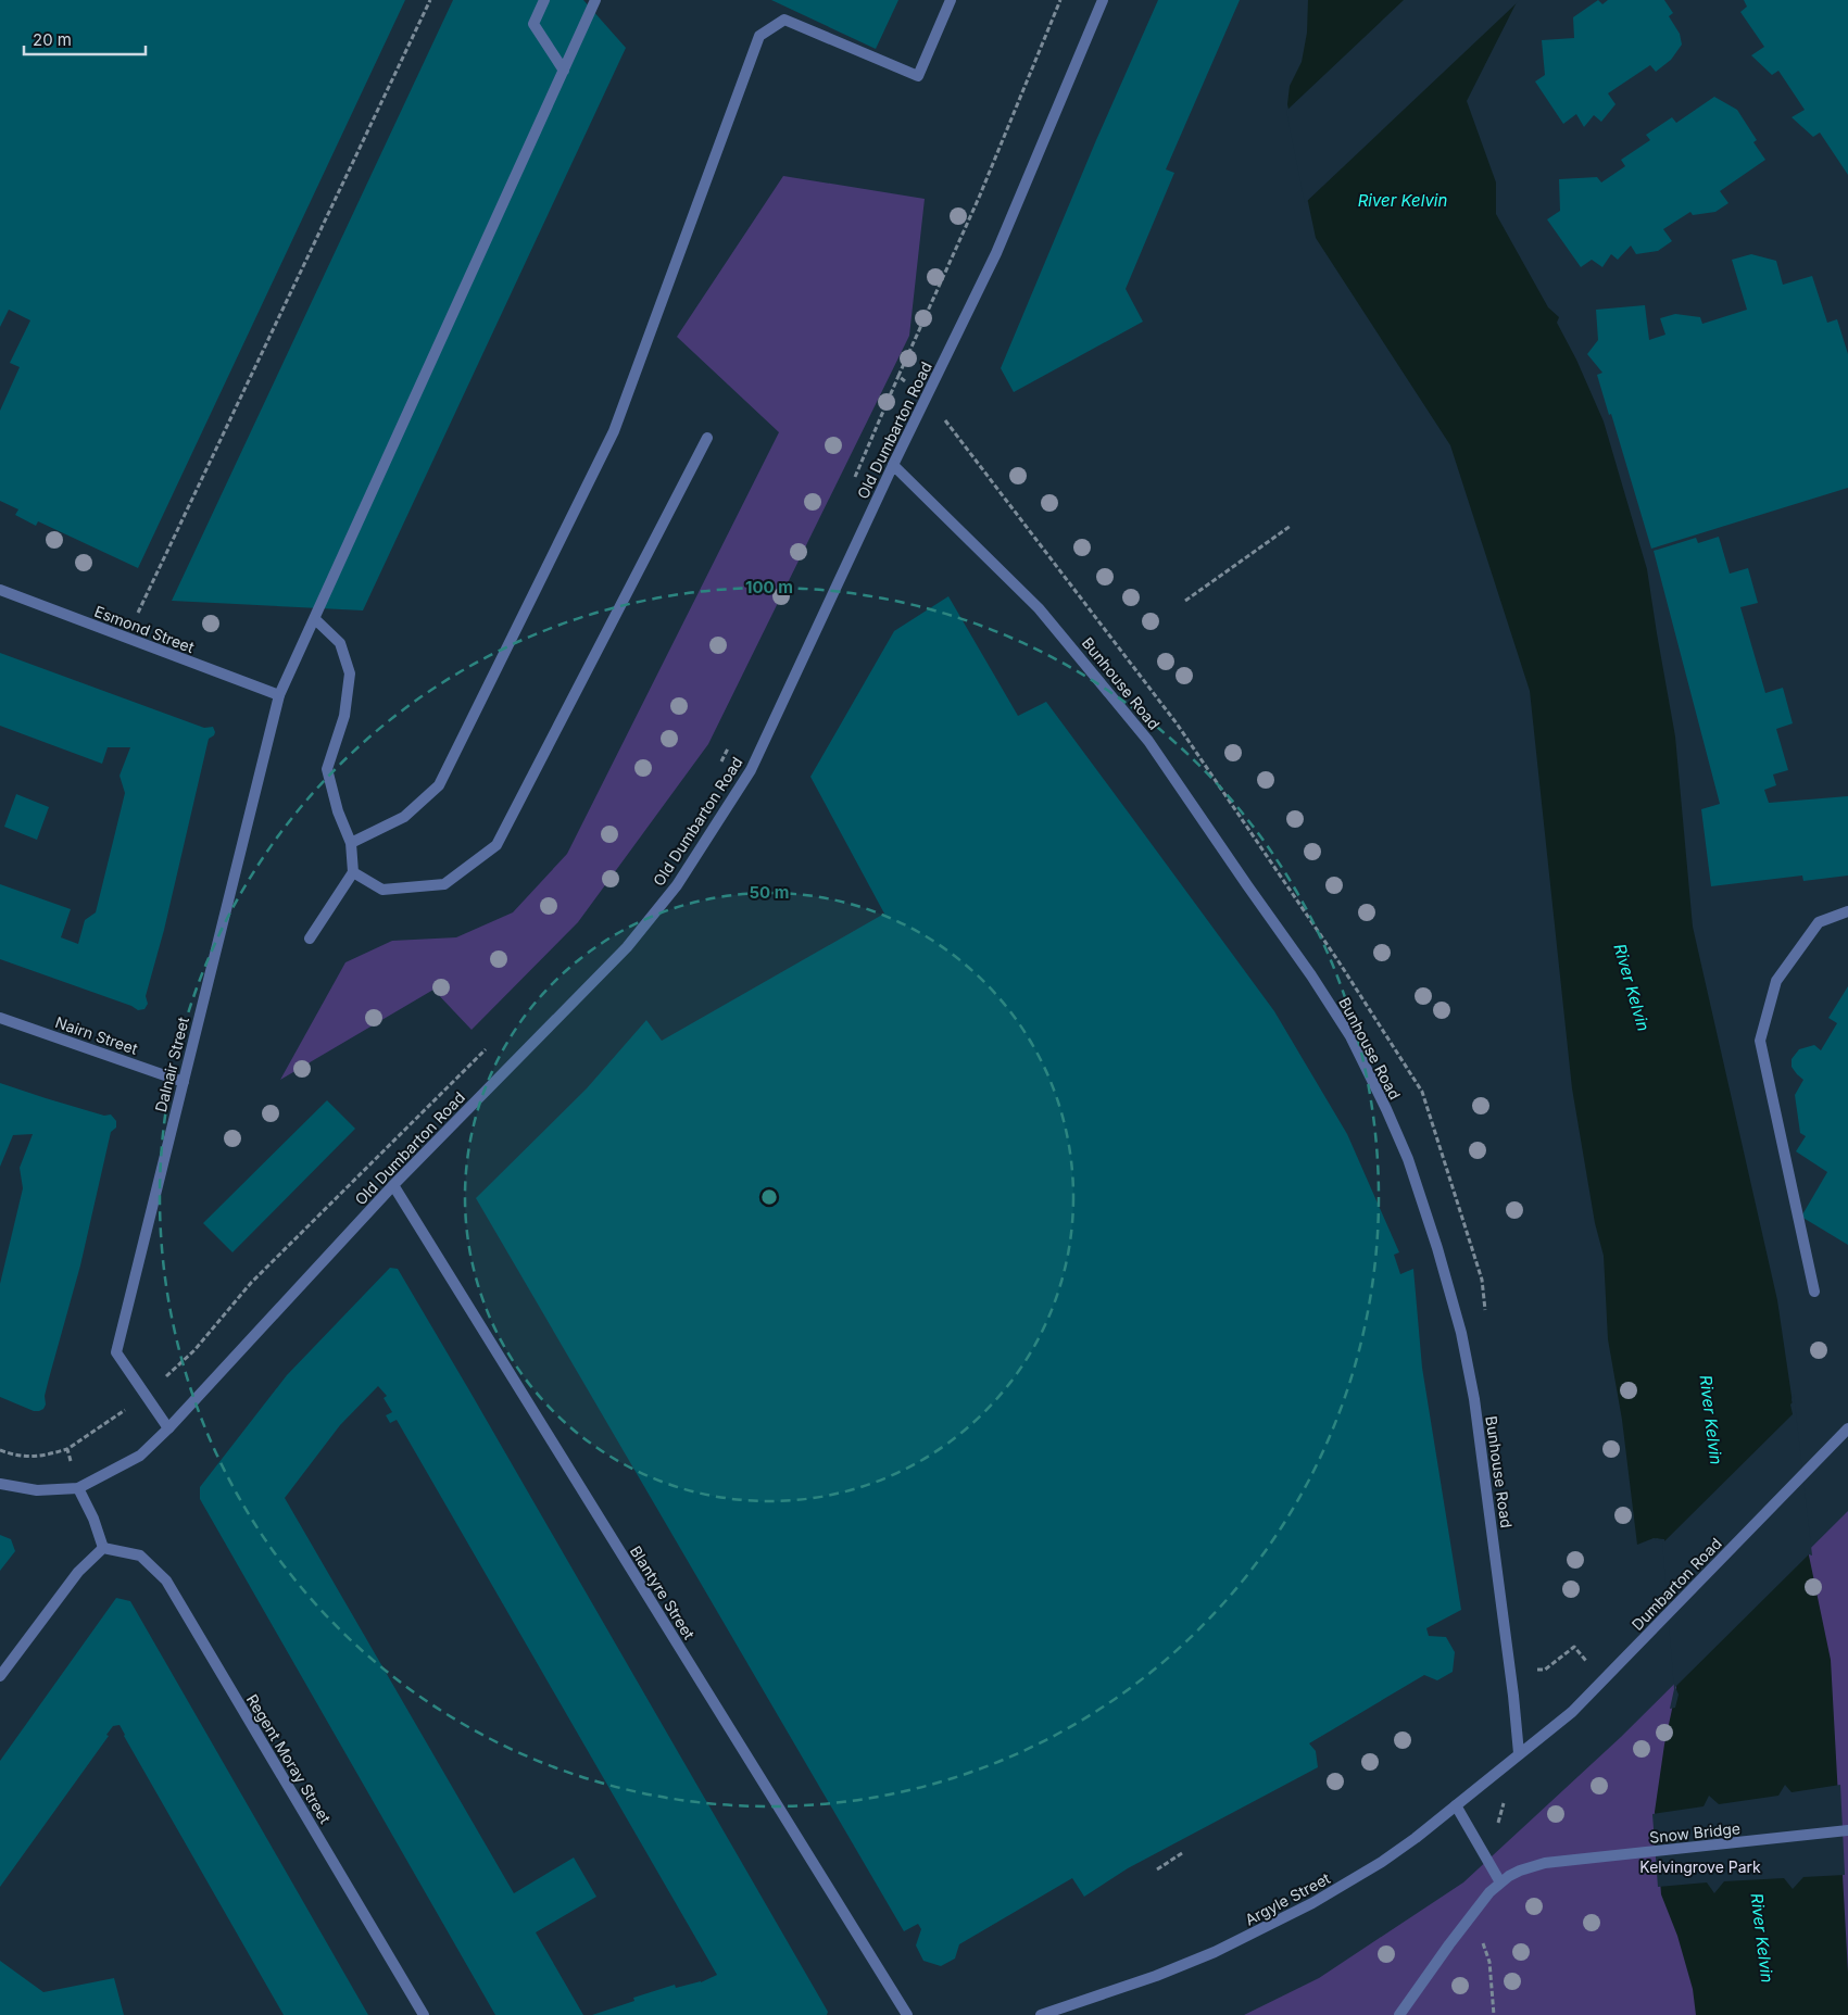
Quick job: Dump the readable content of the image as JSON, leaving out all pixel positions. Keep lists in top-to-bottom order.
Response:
{
  "streets": {
    "street": [
      "Old Dumbarton Road",
      "Esmond Street",
      "Bunhouse Road",
      "Nairn Street",
      "Dalnair Street",
      "Dumbarton Road",
      "Blantyre Street",
      "Regent Moray Street",
      "Snow Bridge",
      "Argyle Street"
    ]
  },
  "crossings": [
    ["Old Dumbarton Road", "Bunhouse Road"],
    ["Old Dumbarton Road", "Dalnair Street"],
    ["Old Dumbarton Road", "Blantyre Street"],
    ["Esmond Street", "Dalnair Street"],
    ["Bunhouse Road", "Dumbarton Road"],
    ["Bunhouse Road", "Argyle Street"],
    ["Nairn Street", "Dalnair Street"],
    ["Dumbarton Road", "Argyle Street"]
  ],
  "water": ["River Kelvin"],
  "parks": ["Kelvingrove Park"],
  "scale_bar": "20 m",
  "rings": ["100 m", "50 m"]
}
